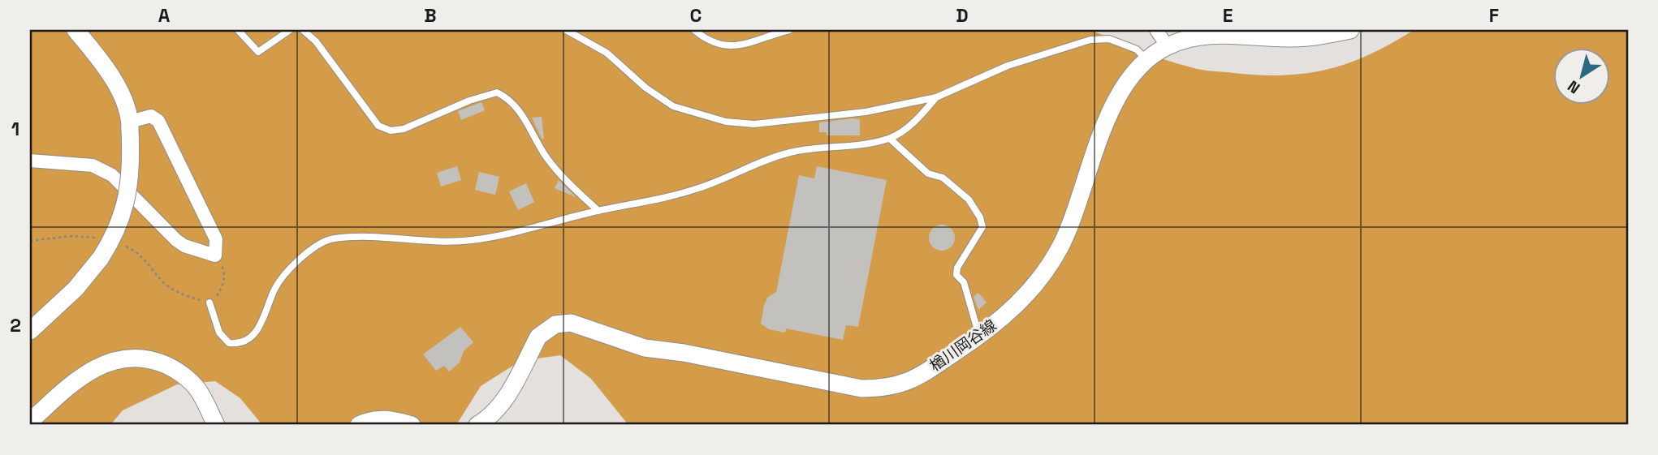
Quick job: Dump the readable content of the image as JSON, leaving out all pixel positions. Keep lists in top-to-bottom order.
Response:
{
  "streets": {
    "main road": ["楢川岡谷線"]
  },
  "north": "bottom left",
  "grid": {
    "columns": [
      "A",
      "B",
      "C",
      "D",
      "E",
      "F"
    ],
    "rows": ["1", "2"]
  }
}
